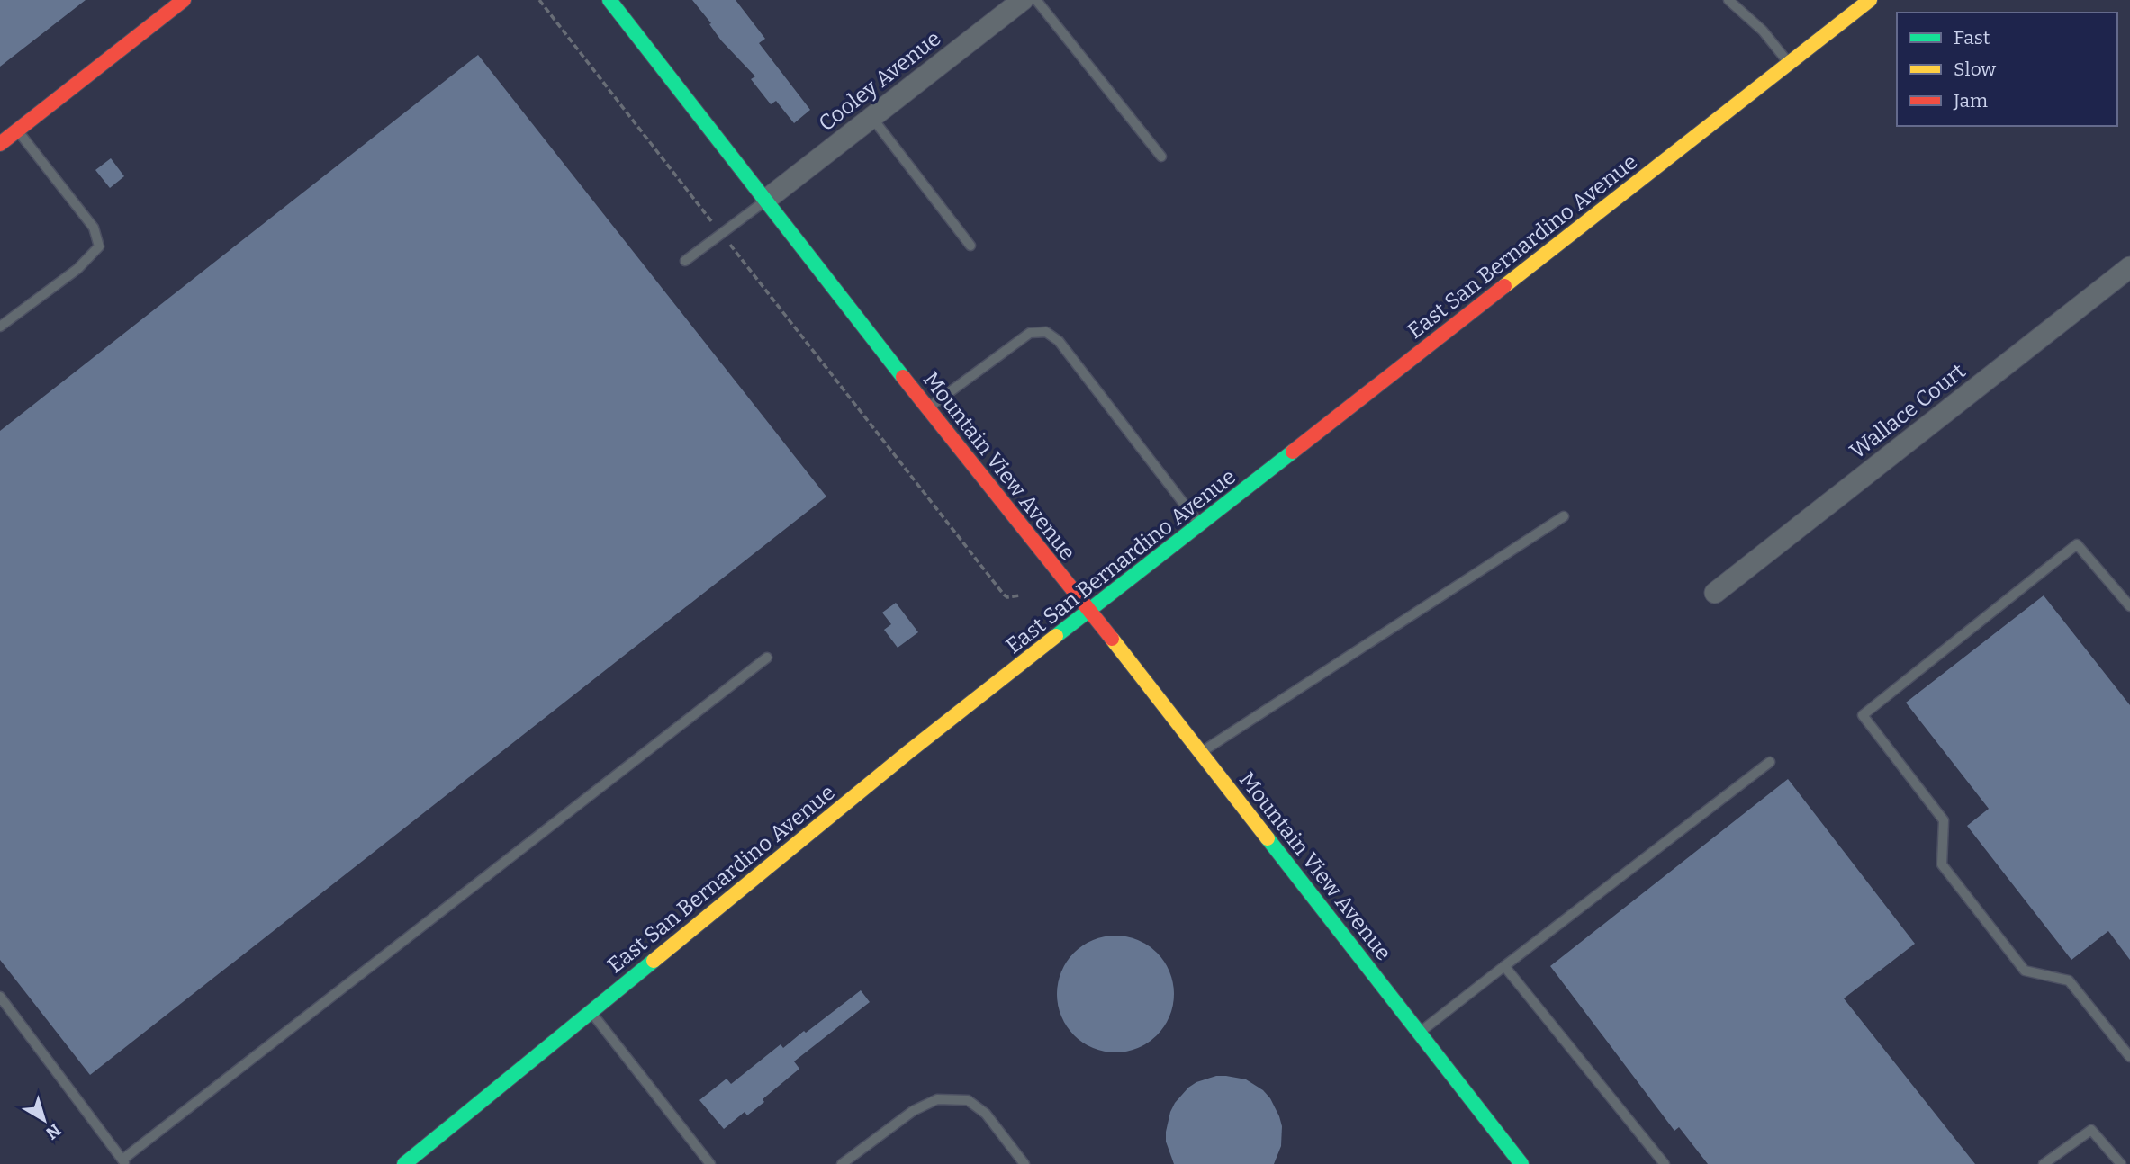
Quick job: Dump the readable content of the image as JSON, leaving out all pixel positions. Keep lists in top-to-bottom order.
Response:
{
  "streets": {
    "main road": ["East San Bernardino Avenue", "Mountain View Avenue"],
    "street": ["Cooley Avenue", "Wallace Court"]
  },
  "crossings": [
    ["Cooley Avenue", "Mountain View Avenue"],
    ["East San Bernardino Avenue", "Mountain View Avenue"]
  ],
  "legend": ["Fast", "Slow", "Jam"],
  "north": "bottom right"
}
